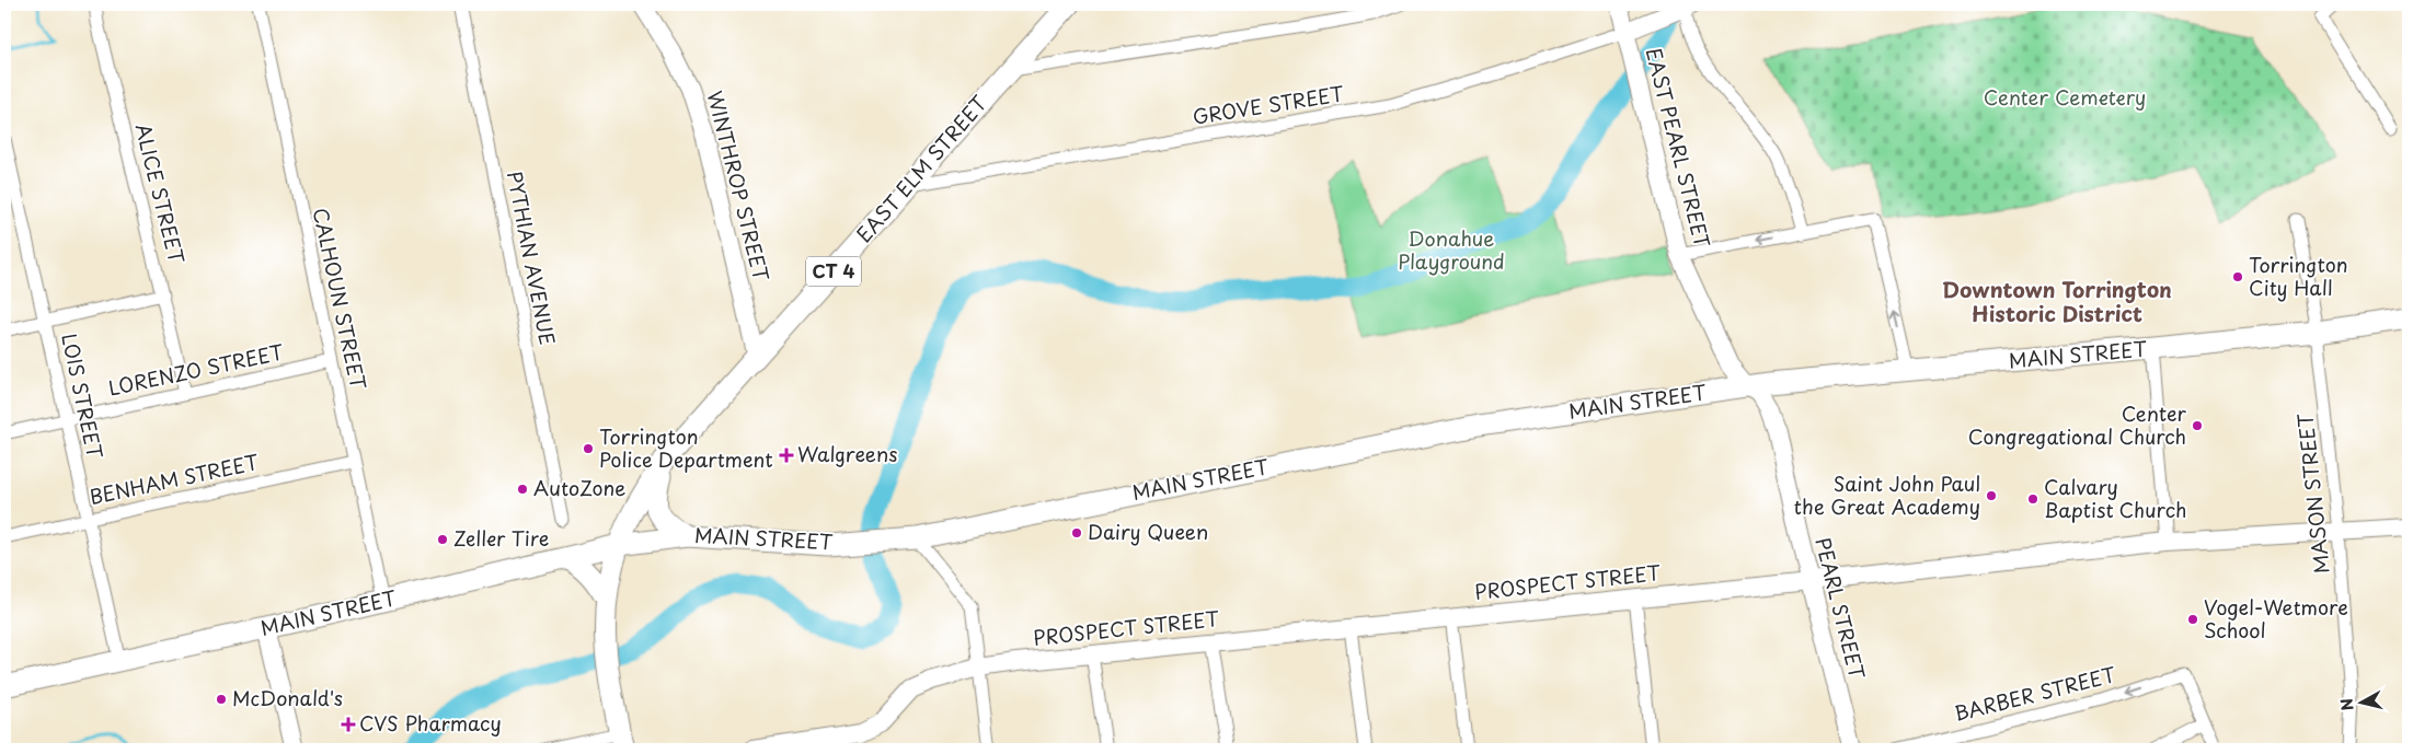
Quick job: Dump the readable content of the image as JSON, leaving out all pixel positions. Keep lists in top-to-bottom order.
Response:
{
  "streets": {
    "main road": [
      "EAST PEARL STREET",
      "EAST ELM STREET",
      "WINTHROP STREET",
      "CT 4",
      "MAIN STREET",
      "PROSPECT STREET",
      "PEARL STREET"
    ],
    "street": [
      "GROVE STREET",
      "ALICE STREET",
      "PYTHIAN AVENUE",
      "CALHOUN STREET",
      "LORENZO STREET",
      "LOIS STREET",
      "BENHAM STREET",
      "MASON STREET",
      "BARBER STREET"
    ]
  },
  "crossings": [
    ["GROVE STREET", "EAST PEARL STREET"],
    ["GROVE STREET", "EAST ELM STREET"],
    ["EAST PEARL STREET", "MAIN STREET"],
    ["EAST PEARL STREET", "PEARL STREET"],
    ["EAST ELM STREET", "WINTHROP STREET"],
    ["EAST ELM STREET", "CT 4"],
    ["EAST ELM STREET", "MAIN STREET"],
    ["ALICE STREET", "LORENZO STREET"],
    ["CT 4", "MAIN STREET"],
    ["CALHOUN STREET", "MAIN STREET"],
    ["CALHOUN STREET", "LORENZO STREET"],
    ["CALHOUN STREET", "BENHAM STREET"],
    ["MAIN STREET", "LOIS STREET"],
    ["MAIN STREET", "MASON STREET"],
    ["MAIN STREET", "PEARL STREET"],
    ["LORENZO STREET", "LOIS STREET"],
    ["LOIS STREET", "BENHAM STREET"],
    ["MASON STREET", "PROSPECT STREET"],
    ["PROSPECT STREET", "PEARL STREET"]
  ],
  "one_way": ["BARBER STREET"],
  "districts": ["Downtown Torrington Historic District"],
  "parks": ["Center Cemetery", "Donahue Playground"],
  "places": {
    "other": [
      "Torrington City Hall",
      "Center Congregational Church",
      "Torrington Police Department",
      "AutoZone",
      "Saint John Paul the Great Academy",
      "Calvary Baptist Church",
      "Dairy Queen",
      "Zeller Tire",
      "Vogel-Wetmore School",
      "McDonald's"
    ],
    "health": ["Walgreens", "CVS Pharmacy"]
  },
  "north": "left"
}
